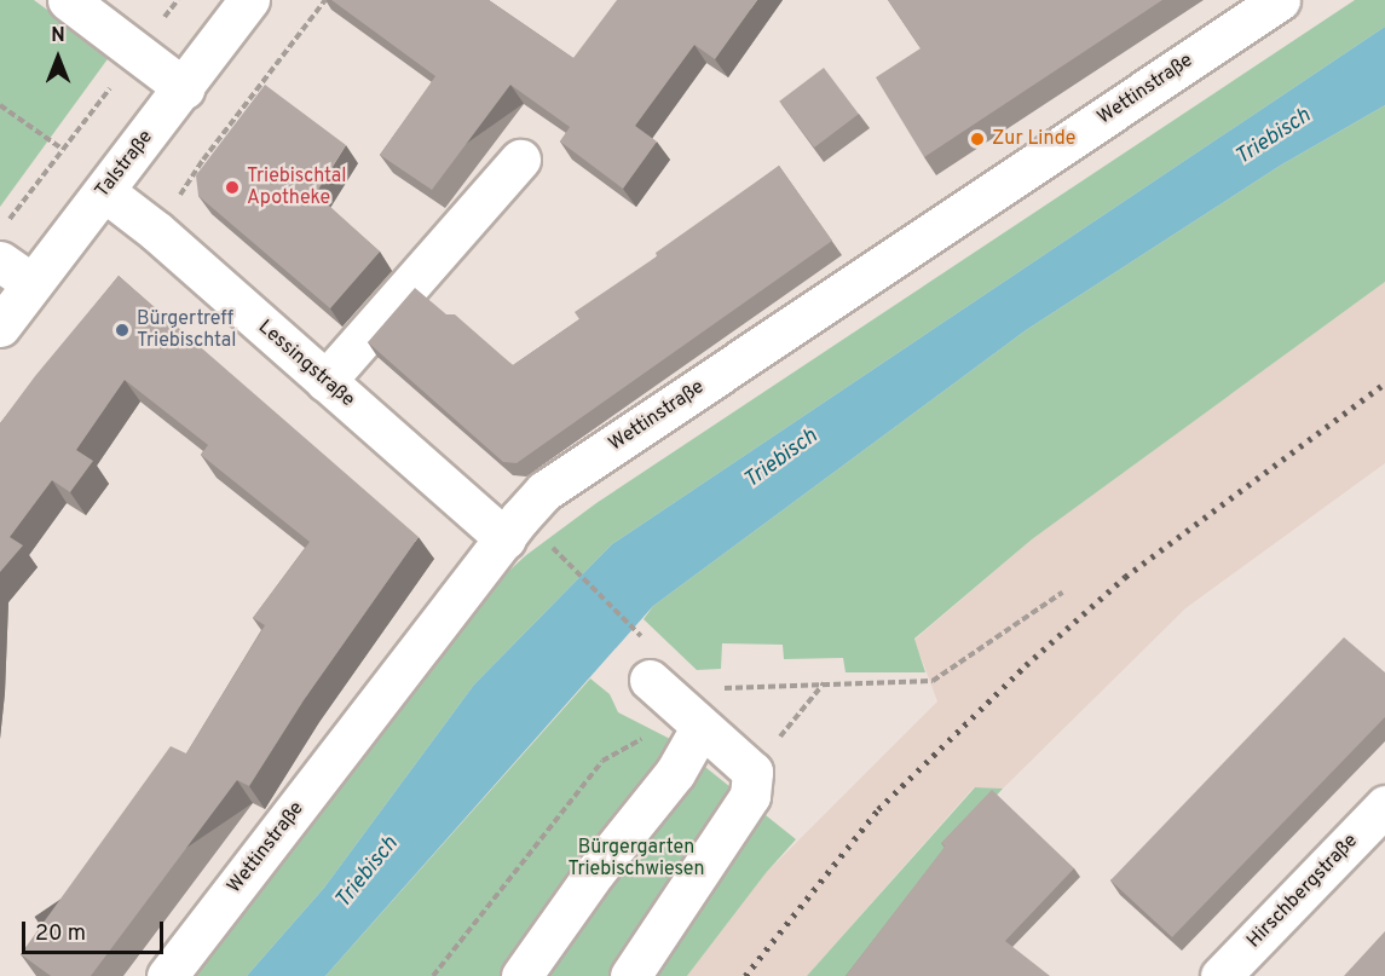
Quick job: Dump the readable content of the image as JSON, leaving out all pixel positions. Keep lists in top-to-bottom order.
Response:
{
  "streets": {
    "street": [
      "Wettinstraße",
      "Talstraße",
      "Lessingstraße",
      "Hirschbergstraße"
    ]
  },
  "crossings": [
    ["Wettinstraße", "Lessingstraße"],
    ["Talstraße", "Lessingstraße"]
  ],
  "water": ["Triebisch"],
  "parks": ["Bürgergarten Triebischwiesen"],
  "places": ["Zur Linde", "Triebischtal Apotheke", "Bürgertreff Triebischtal"],
  "scale_bar": "20 m",
  "north": "top"
}
